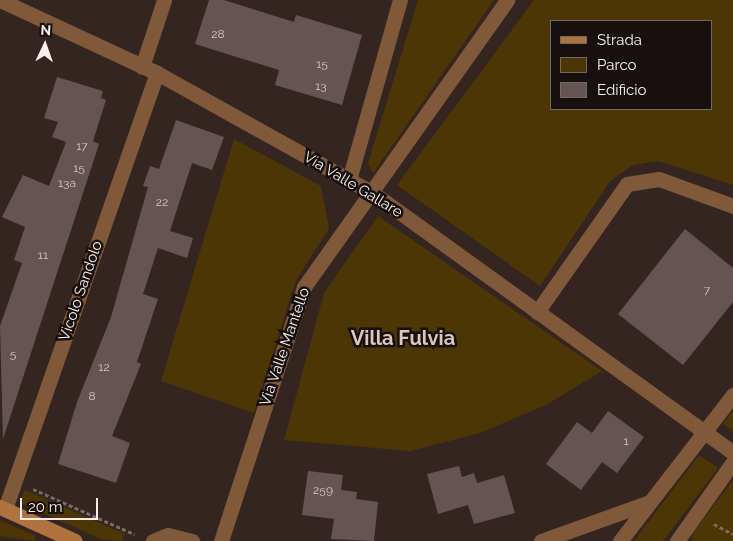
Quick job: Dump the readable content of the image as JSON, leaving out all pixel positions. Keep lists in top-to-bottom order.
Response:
{
  "streets": {
    "street": ["Via Valle Gallare", "Vicolo Sandolo", "Via Valle Mantello"]
  },
  "crossings": [
    ["Via Valle Gallare", "Vicolo Sandolo"],
    ["Via Valle Gallare", "Via Valle Mantello"]
  ],
  "districts": ["Villa Fulvia"],
  "house_numbers": [
    "28",
    "15",
    "13",
    "17",
    "15",
    "13a",
    "22",
    "11",
    "7",
    "5",
    "12",
    "8",
    "1",
    "259"
  ],
  "legend": ["Strada", "Parco", "Edificio"],
  "scale_bar": "20 m",
  "north": "top"
}
